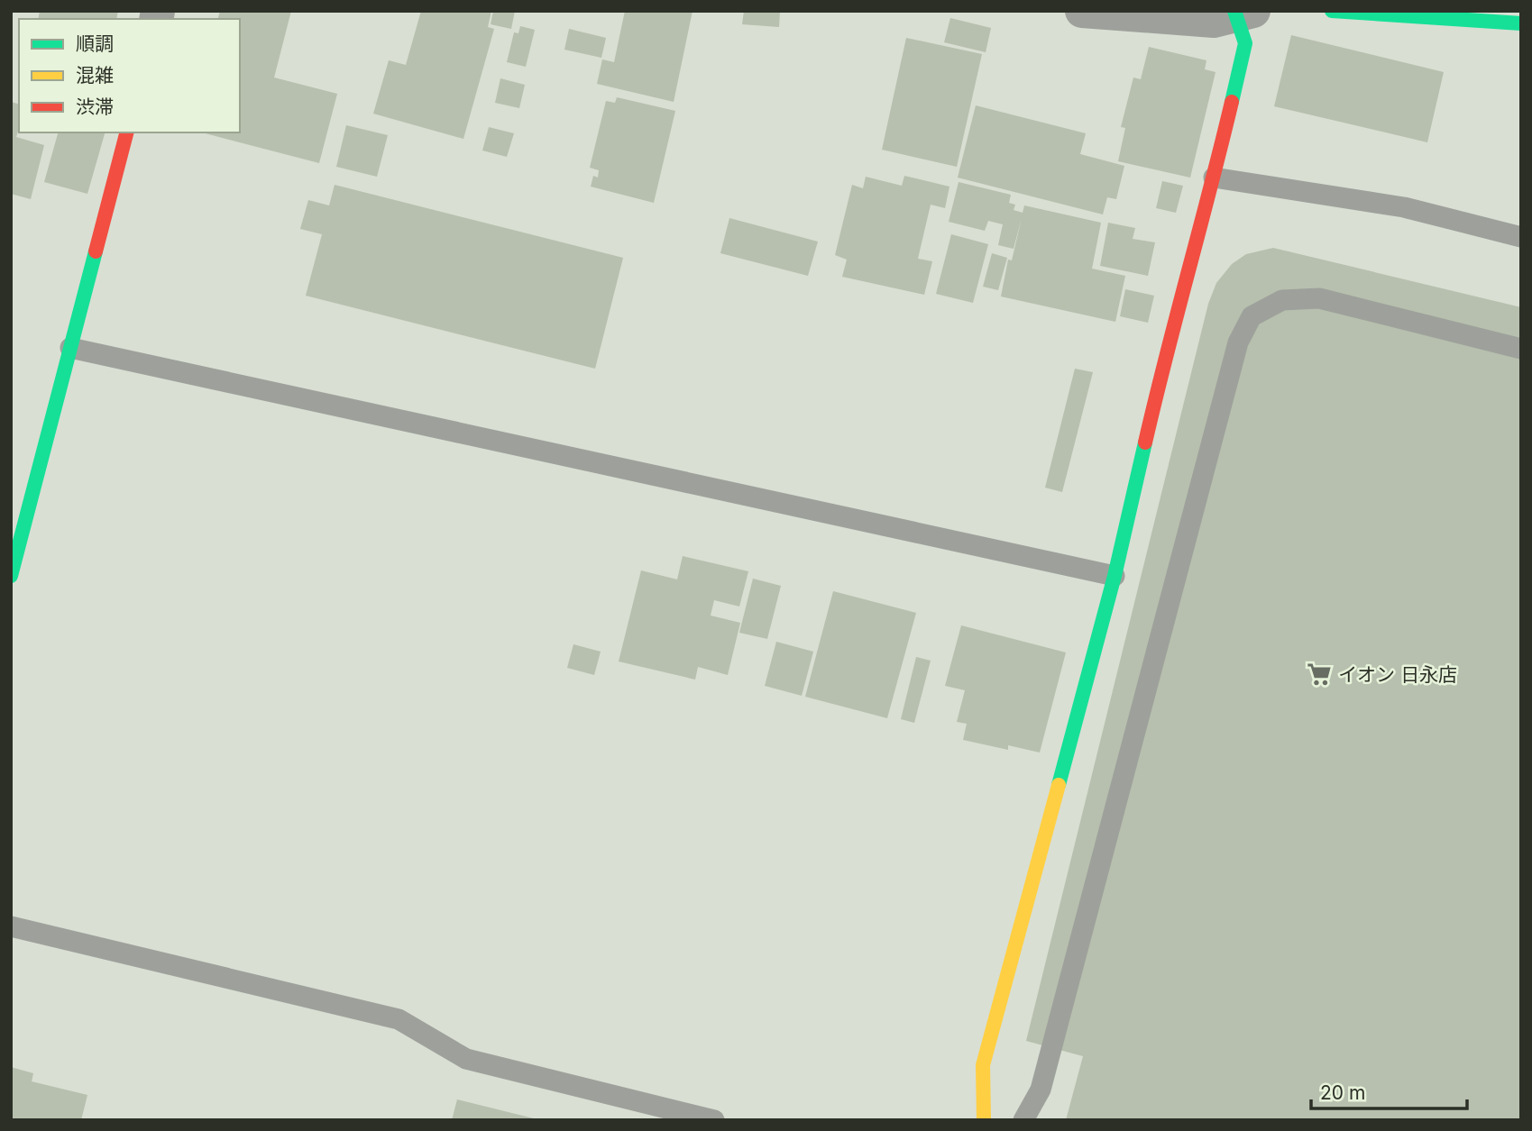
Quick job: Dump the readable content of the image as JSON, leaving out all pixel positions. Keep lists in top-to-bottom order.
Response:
{
  "places": {
    "supermarket": ["イオン 日永店"]
  },
  "legend": ["順調", "混雑", "渋滞"],
  "scale_bar": "20 m"
}
